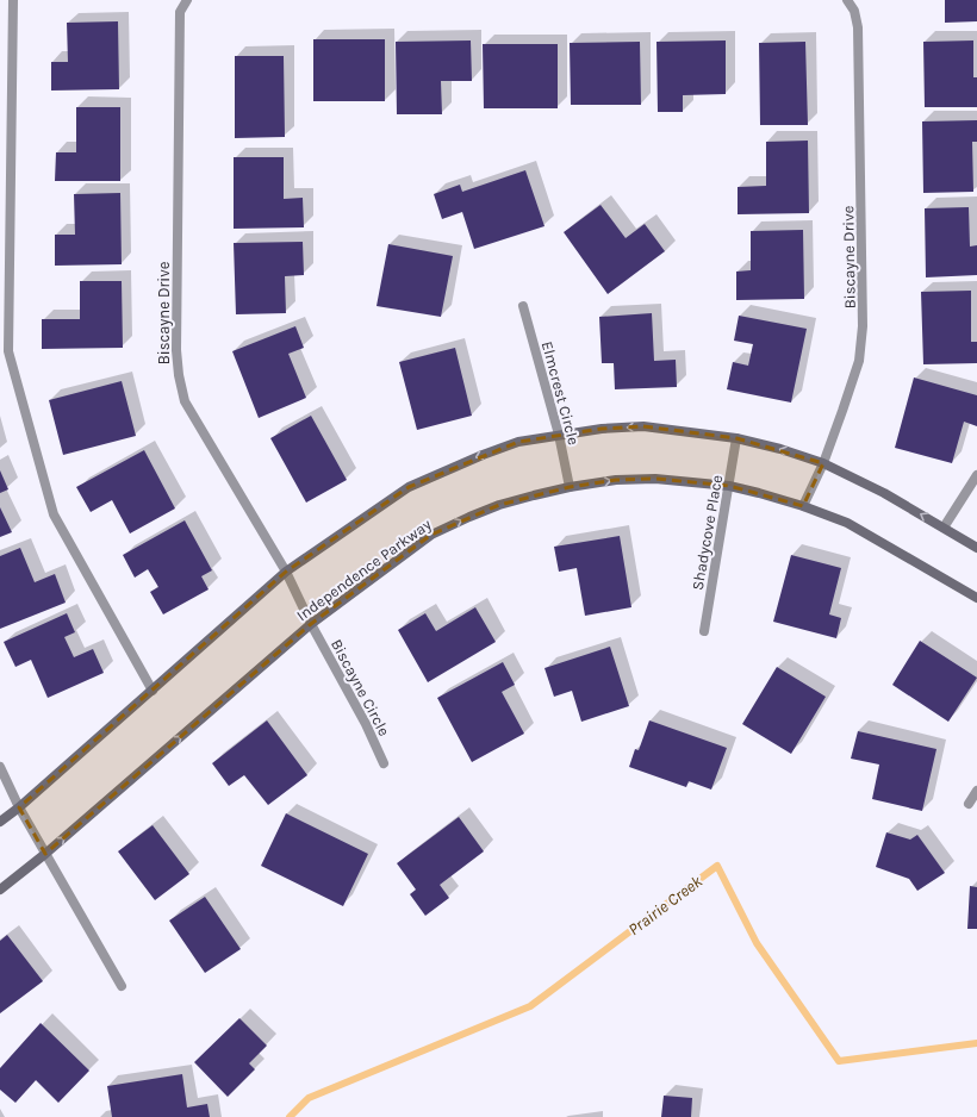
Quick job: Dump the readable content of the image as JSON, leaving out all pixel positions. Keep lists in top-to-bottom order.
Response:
{
  "streets": {
    "main road": ["Independence Parkway"],
    "street": [
      "Biscayne Drive",
      "Elmcrest Circle",
      "Shadycove Place",
      "Biscayne Circle"
    ]
  },
  "crossings": [
    ["Biscayne Drive", "Independence Parkway"],
    ["Biscayne Drive", "Biscayne Circle"],
    ["Elmcrest Circle", "Independence Parkway"],
    ["Shadycove Place", "Independence Parkway"],
    ["Independence Parkway", "Biscayne Circle"]
  ],
  "water": ["Prairie Creek"]
}
